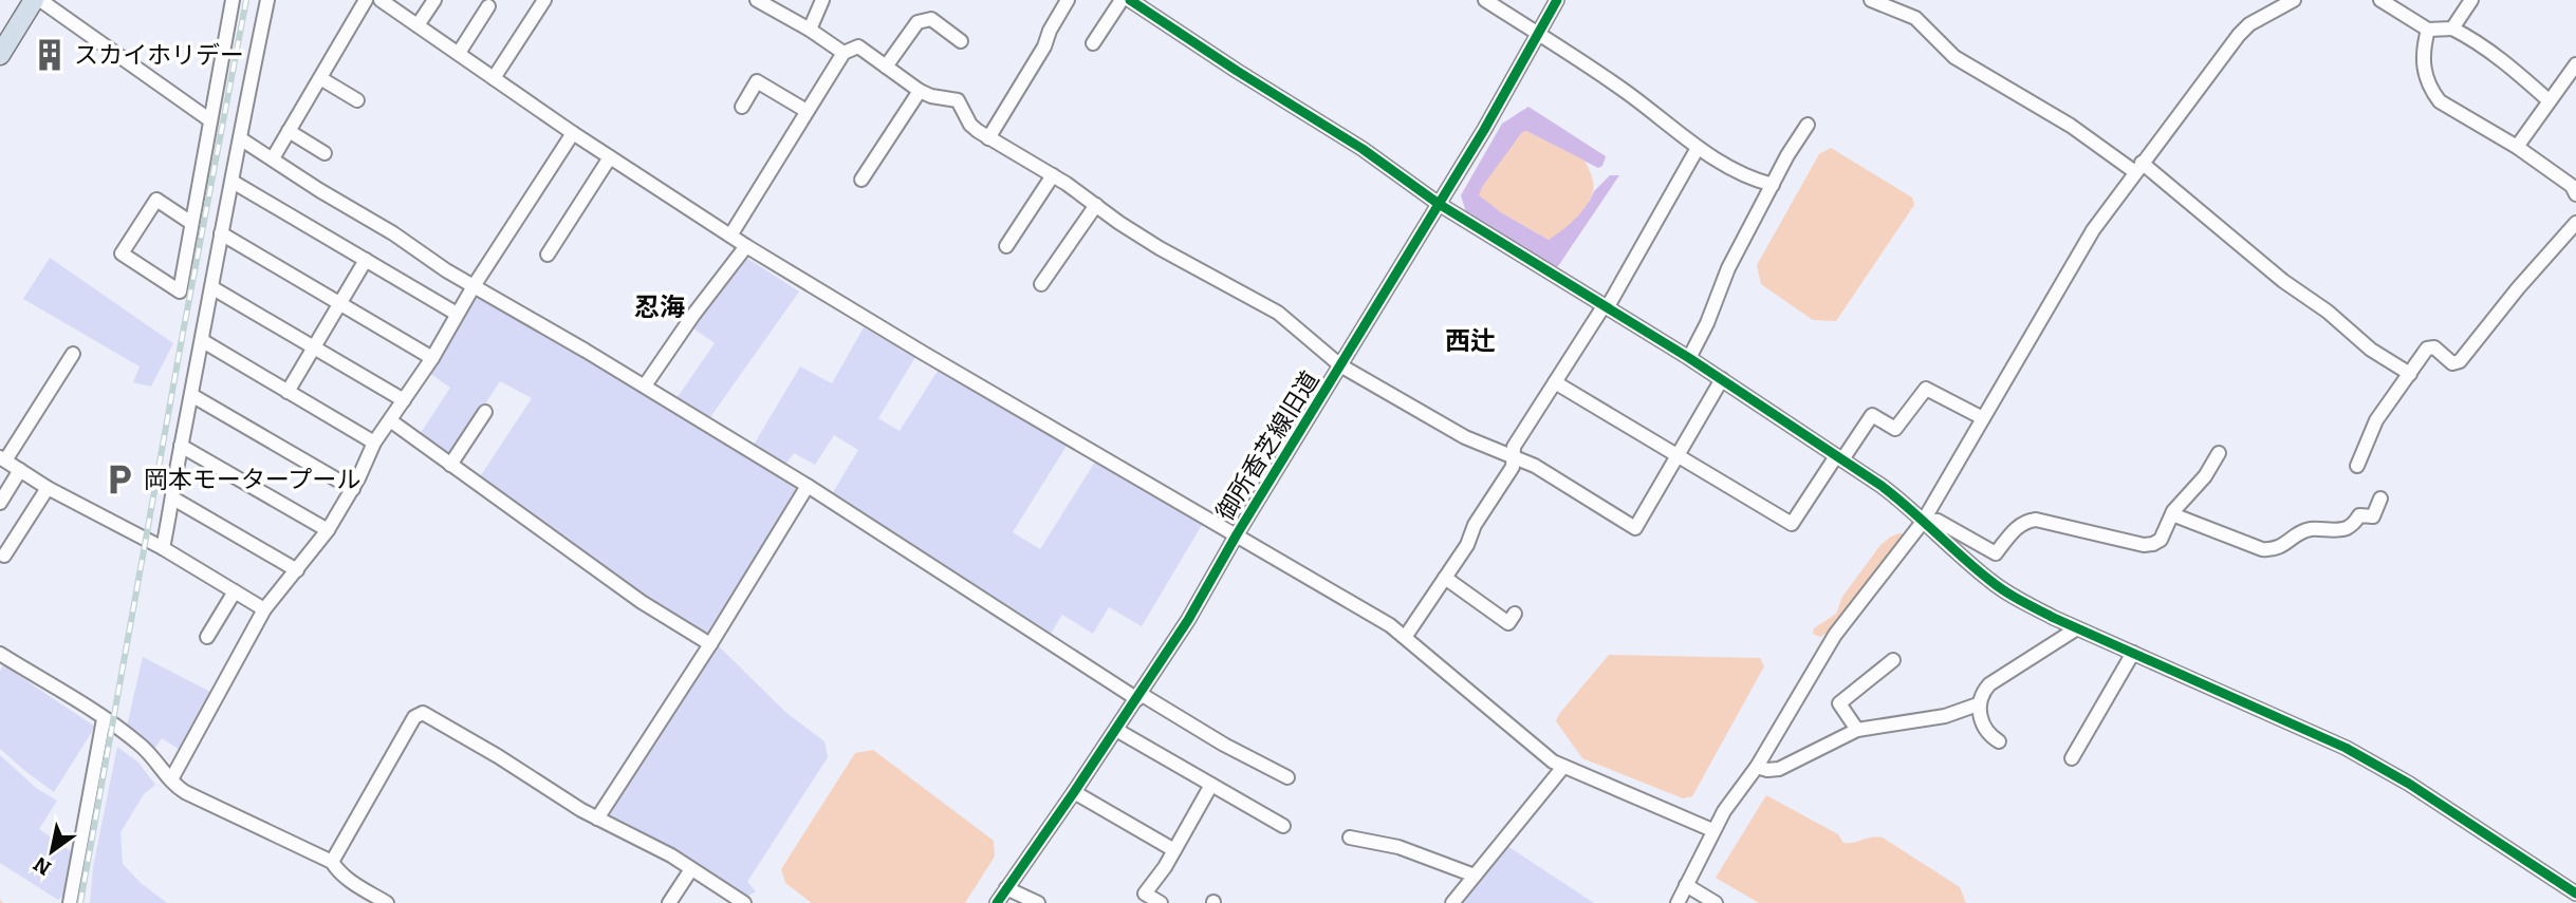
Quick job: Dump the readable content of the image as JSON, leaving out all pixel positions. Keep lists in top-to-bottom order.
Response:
{
  "streets": {
    "street": ["御所香芝線旧道"]
  },
  "districts": ["忍海", "西辻"],
  "places": {
    "building": ["スカイホリデー"],
    "parking": ["岡本モータープール"]
  },
  "north": "bottom left"
}
